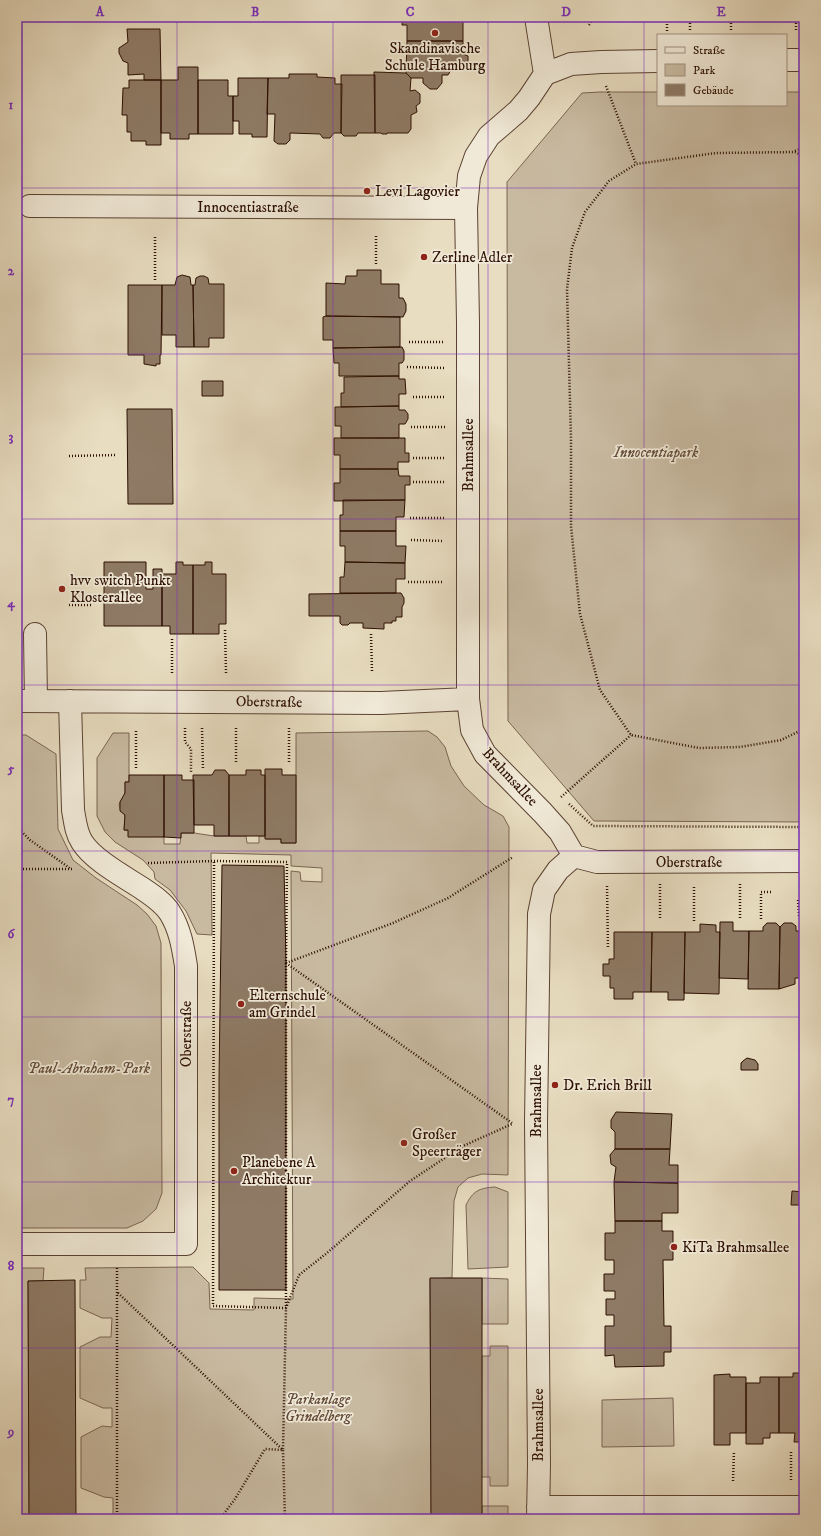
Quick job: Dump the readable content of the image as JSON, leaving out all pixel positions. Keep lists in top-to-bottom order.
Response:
{
  "streets": {
    "street": ["Innocentiastraße", "Brahmsallee", "Oberstraße"]
  },
  "crossings": [
    ["Innocentiastraße", "Brahmsallee"],
    ["Brahmsallee", "Oberstraße"]
  ],
  "parks": ["Innocentiapark", "Paul-Abraham-Park", "Parkanlage Grindelberg"],
  "places": [
    "Skandinavische Schule Hamburg",
    "Levi Lagovier",
    "Zerline Adler",
    "hvv switch Punkt Klosterallee",
    "Elternschule am Grindel",
    "Dr. Erich Brill",
    "Großer Speerträger",
    "Planebene A Architektur",
    "KiTa Brahmsallee"
  ],
  "legend": ["Straße", "Park", "Gebäude"],
  "grid": {
    "columns": [
      "A",
      "B",
      "C",
      "D",
      "E"
    ],
    "rows": [
      "1",
      "2",
      "3",
      "4",
      "5",
      "6",
      "7",
      "8",
      "9"
    ]
  }
}
